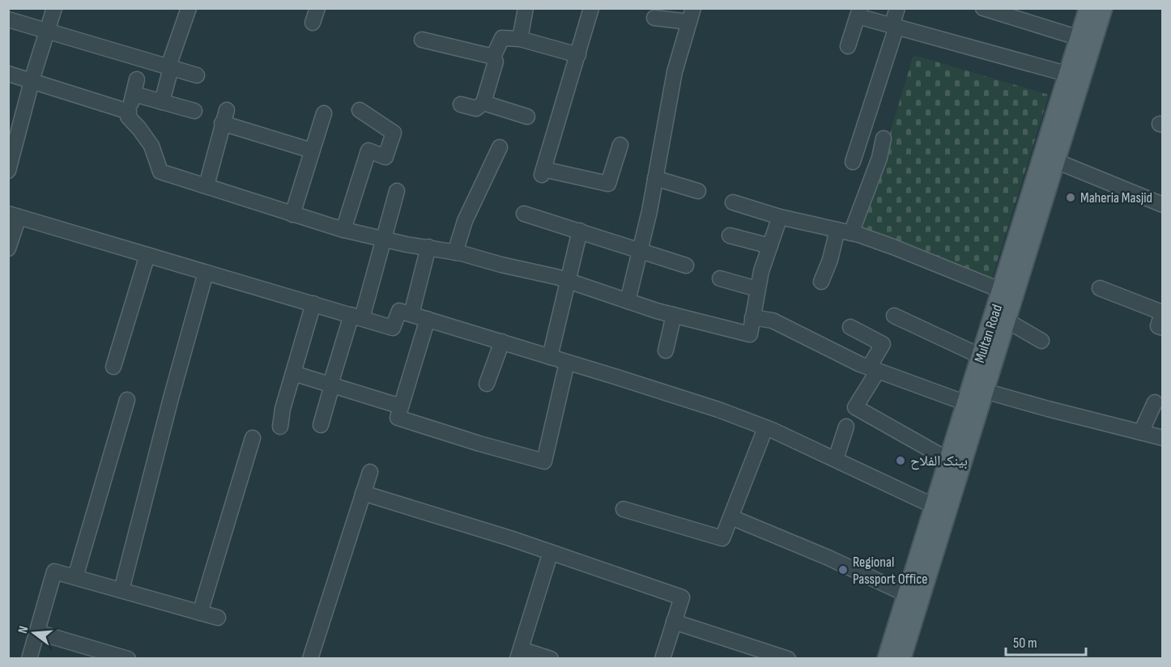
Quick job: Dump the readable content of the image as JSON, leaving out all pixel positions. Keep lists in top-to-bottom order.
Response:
{
  "streets": {
    "main road": ["Multan Road"]
  },
  "places": ["Maheria Masjid", "بینک الفلاح", "Regional Passport Office"],
  "scale_bar": "50 m",
  "north": "left"
}
